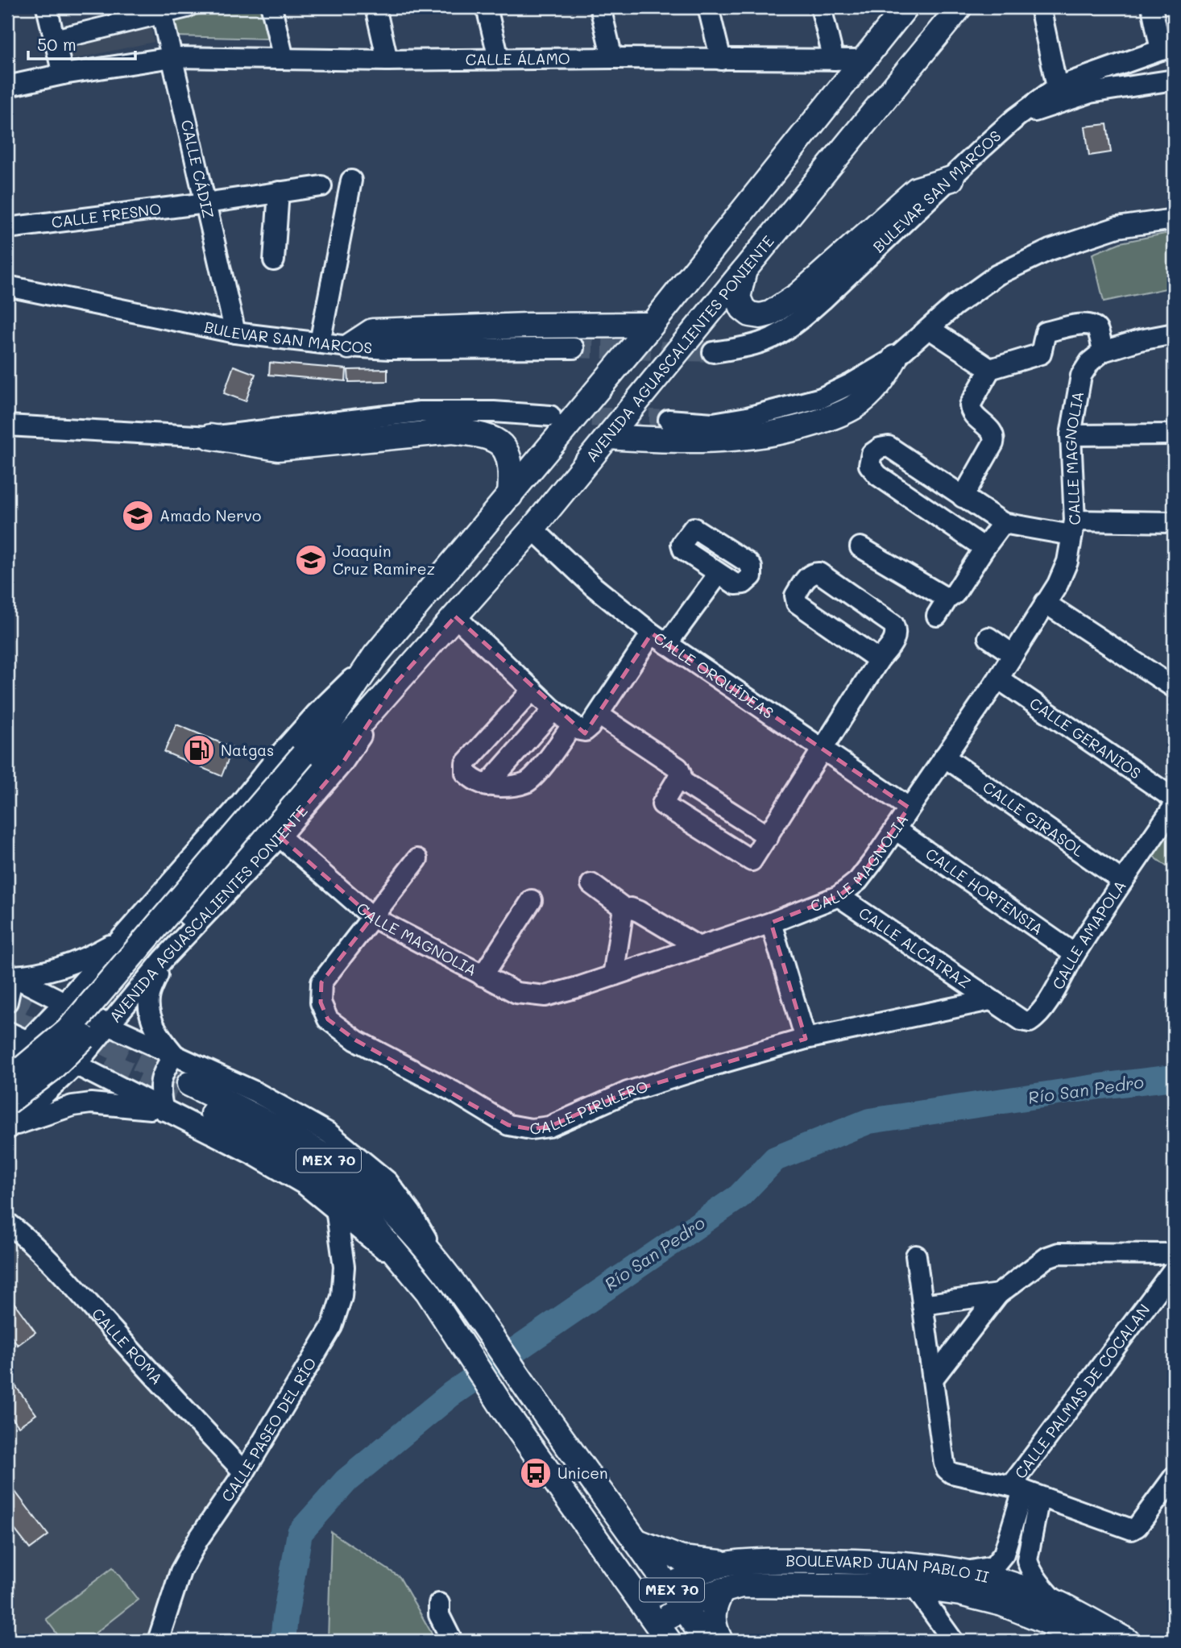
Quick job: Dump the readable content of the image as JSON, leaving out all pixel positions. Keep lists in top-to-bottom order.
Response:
{
  "streets": {
    "main road": ["AVENIDA AGUASCALIENTES PONIENTE", "MEX 70", "BOULEVARD JUAN PABLO II"],
    "street": [
      "CALLE ÁLAMO",
      "CALLE CÁDIZ",
      "BULEVAR SAN MARCOS",
      "CALLE FRESNO",
      "CALLE MAGNOLIA",
      "CALLE ORQUÍDEAS",
      "CALLE GERANIOS",
      "CALLE GIRASOL",
      "CALLE HORTENSIA",
      "CALLE AMAPOLA",
      "CALLE ALCATRAZ",
      "CALLE PIRULERO",
      "CALLE ROMA",
      "CALLE PALMAS DE COCALAN",
      "CALLE PASEO DEL RÍO"
    ]
  },
  "crossings": [
    ["CALLE ÁLAMO", "CALLE CÁDIZ"],
    ["CALLE ÁLAMO", "AVENIDA AGUASCALIENTES PONIENTE"],
    ["CALLE CÁDIZ", "BULEVAR SAN MARCOS"],
    ["CALLE CÁDIZ", "CALLE FRESNO"],
    ["AVENIDA AGUASCALIENTES PONIENTE", "CALLE MAGNOLIA"],
    ["AVENIDA AGUASCALIENTES PONIENTE", "CALLE ORQUÍDEAS"],
    ["AVENIDA AGUASCALIENTES PONIENTE", "MEX 70"],
    ["CALLE MAGNOLIA", "CALLE ORQUÍDEAS"],
    ["CALLE MAGNOLIA", "CALLE GERANIOS"],
    ["CALLE MAGNOLIA", "CALLE GIRASOL"],
    ["CALLE MAGNOLIA", "CALLE HORTENSIA"],
    ["CALLE MAGNOLIA", "CALLE ALCATRAZ"],
    ["CALLE MAGNOLIA", "CALLE PIRULERO"],
    ["CALLE GIRASOL", "CALLE AMAPOLA"],
    ["CALLE HORTENSIA", "CALLE AMAPOLA"],
    ["CALLE AMAPOLA", "CALLE ALCATRAZ"],
    ["CALLE AMAPOLA", "CALLE PIRULERO"],
    ["CALLE ALCATRAZ", "CALLE PIRULERO"],
    ["MEX 70", "CALLE PASEO DEL RÍO"],
    ["MEX 70", "BOULEVARD JUAN PABLO II"],
    ["CALLE ROMA", "CALLE PASEO DEL RÍO"]
  ],
  "water": ["Río San Pedro"],
  "places": {
    "school or university": ["Amado Nervo", "Joaquin Cruz Ramirez"],
    "fuel station": ["Natgas"],
    "bus stop": ["Unicen"]
  },
  "scale_bar": "50 m"
}
